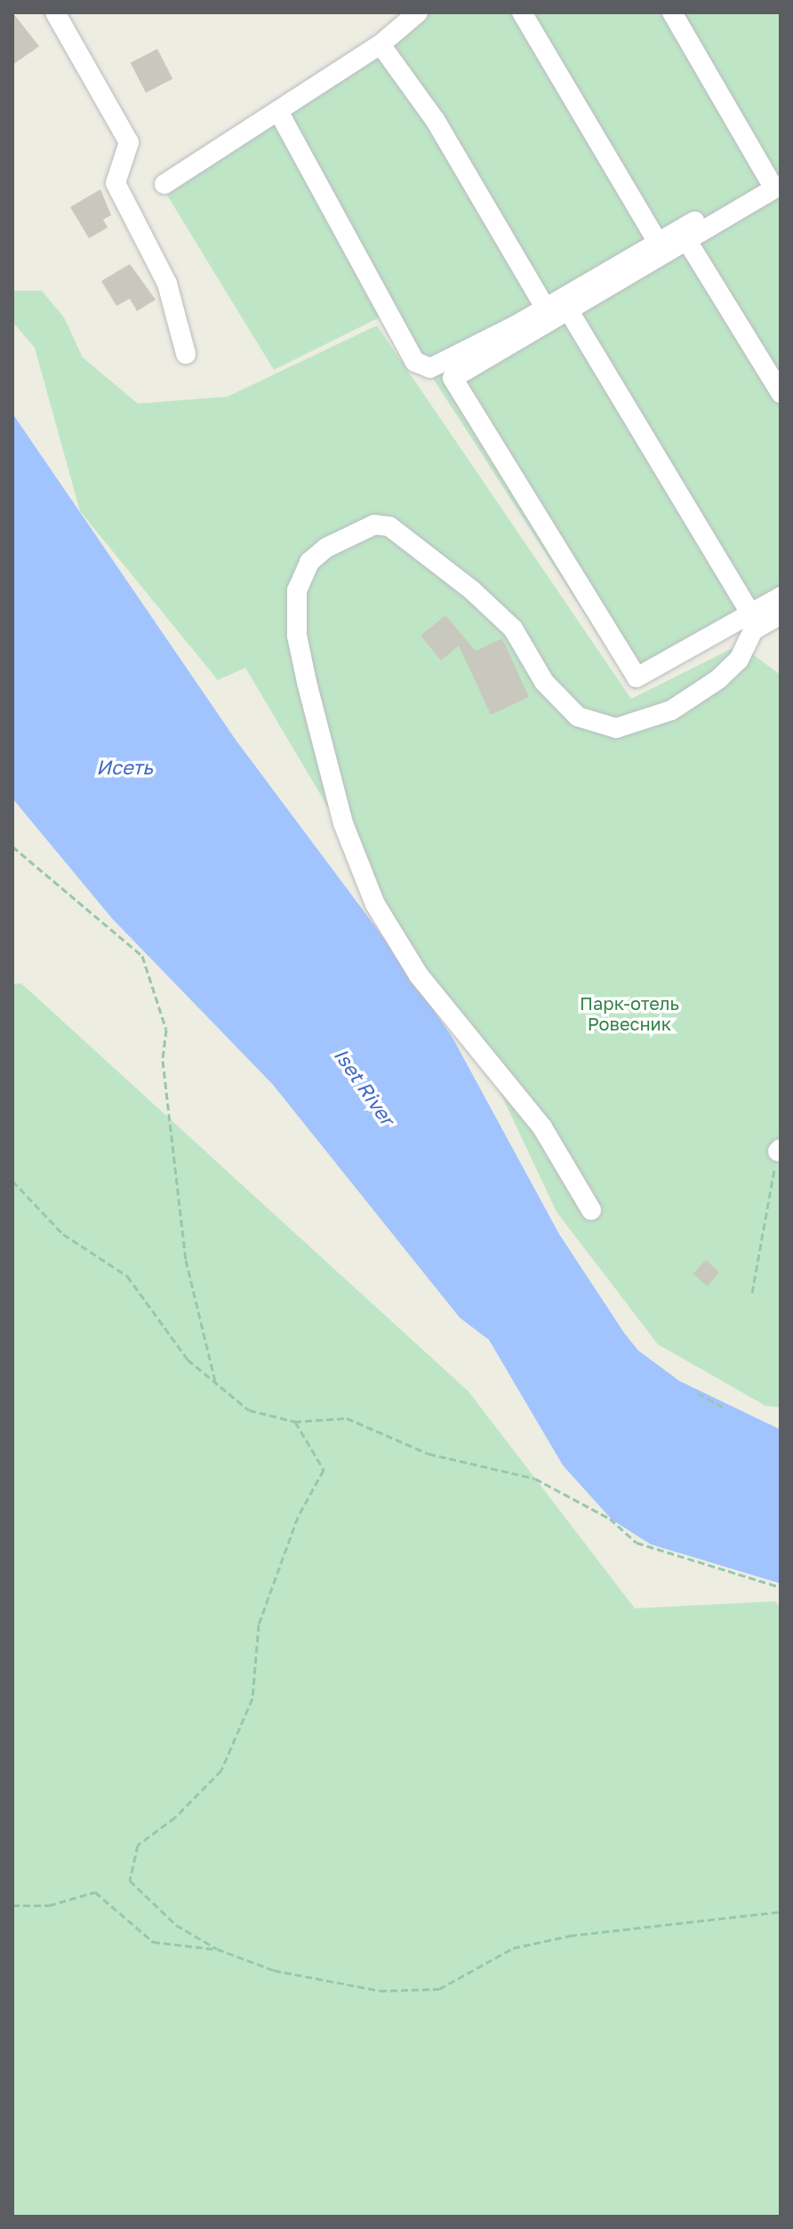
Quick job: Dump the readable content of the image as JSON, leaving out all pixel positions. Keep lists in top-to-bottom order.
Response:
{
  "water": ["Исеть", "Iset River"],
  "parks": ["Парк-отель Ровесник"]
}
